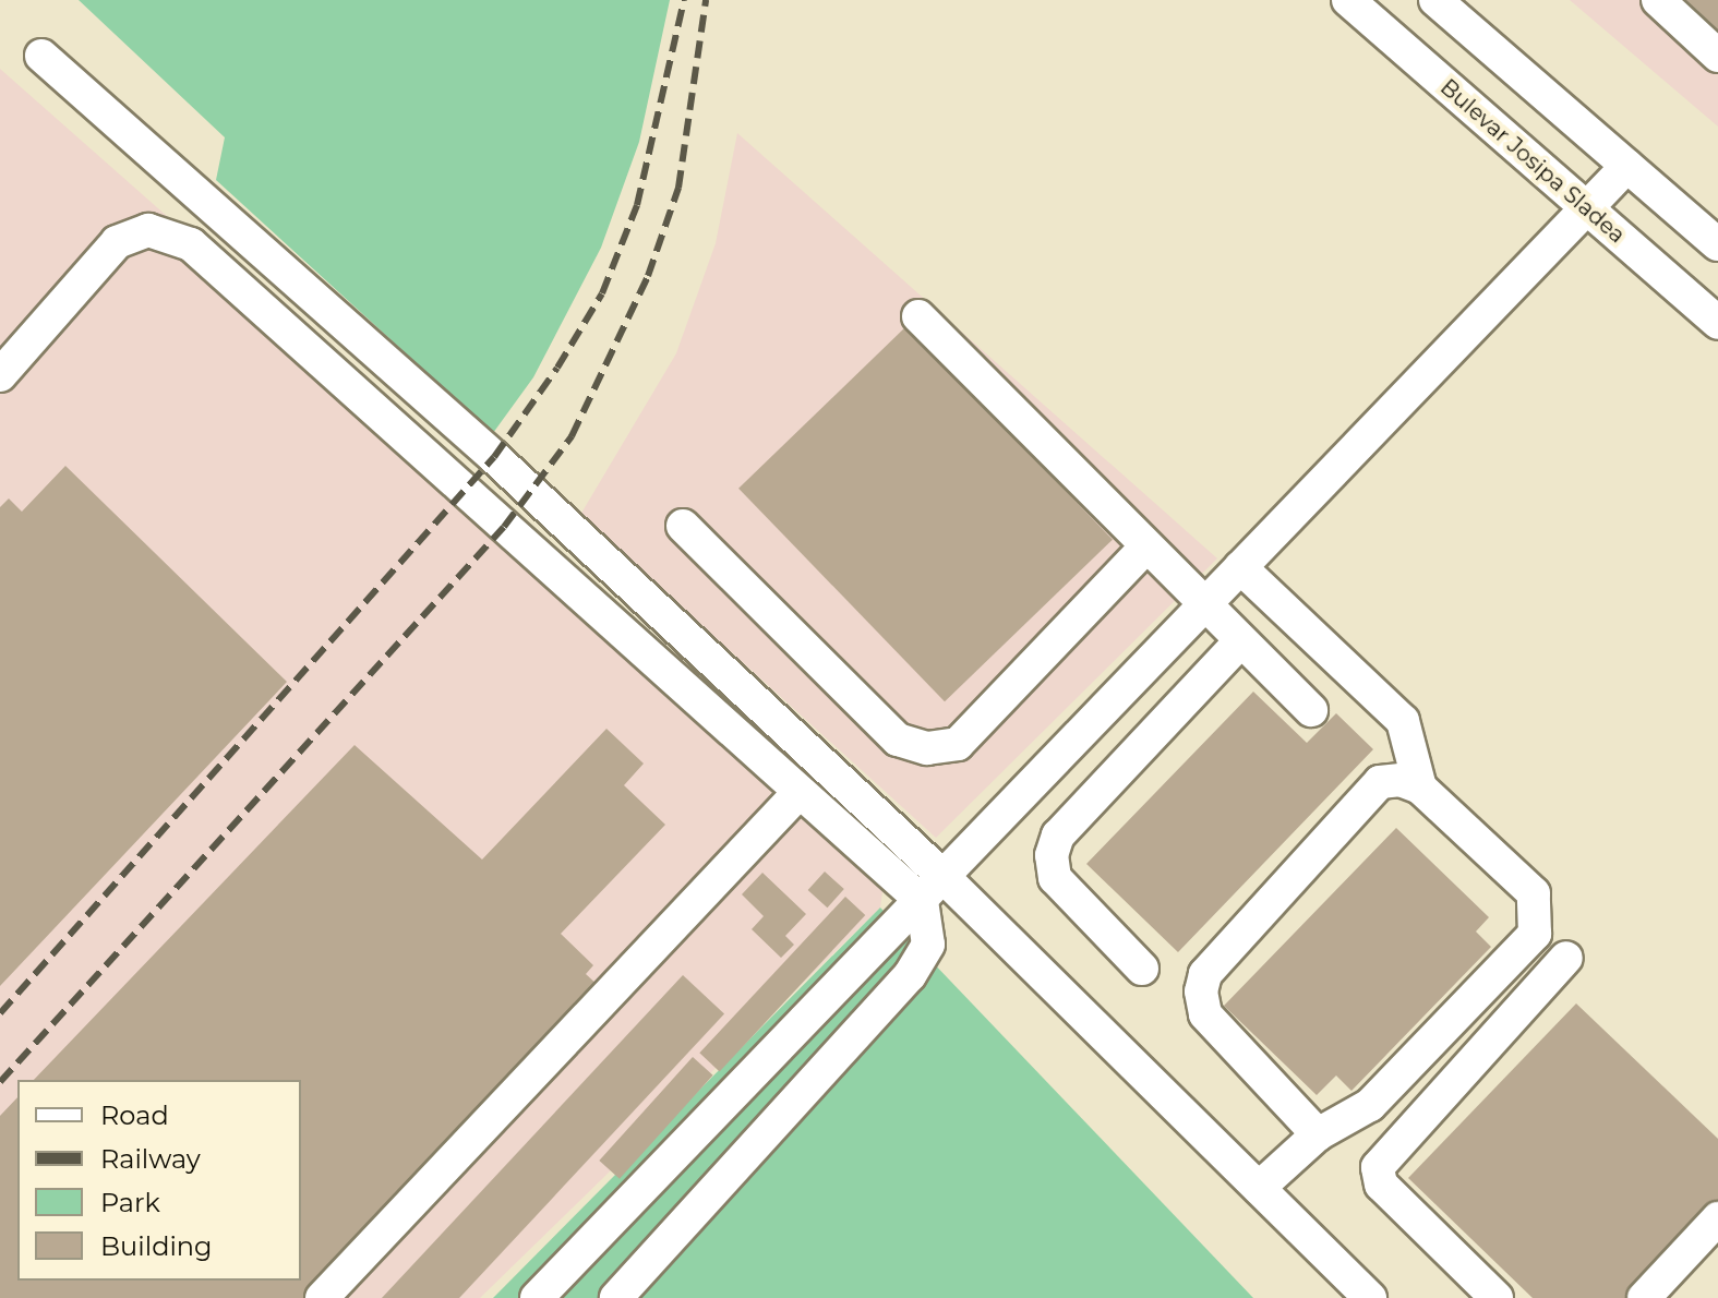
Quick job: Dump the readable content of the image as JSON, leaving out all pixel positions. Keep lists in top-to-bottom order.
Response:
{
  "streets": {
    "street": ["Bulevar Josipa Sladea"]
  },
  "legend": [
    "Road",
    "Railway",
    "Park",
    "Building"
  ]
}
